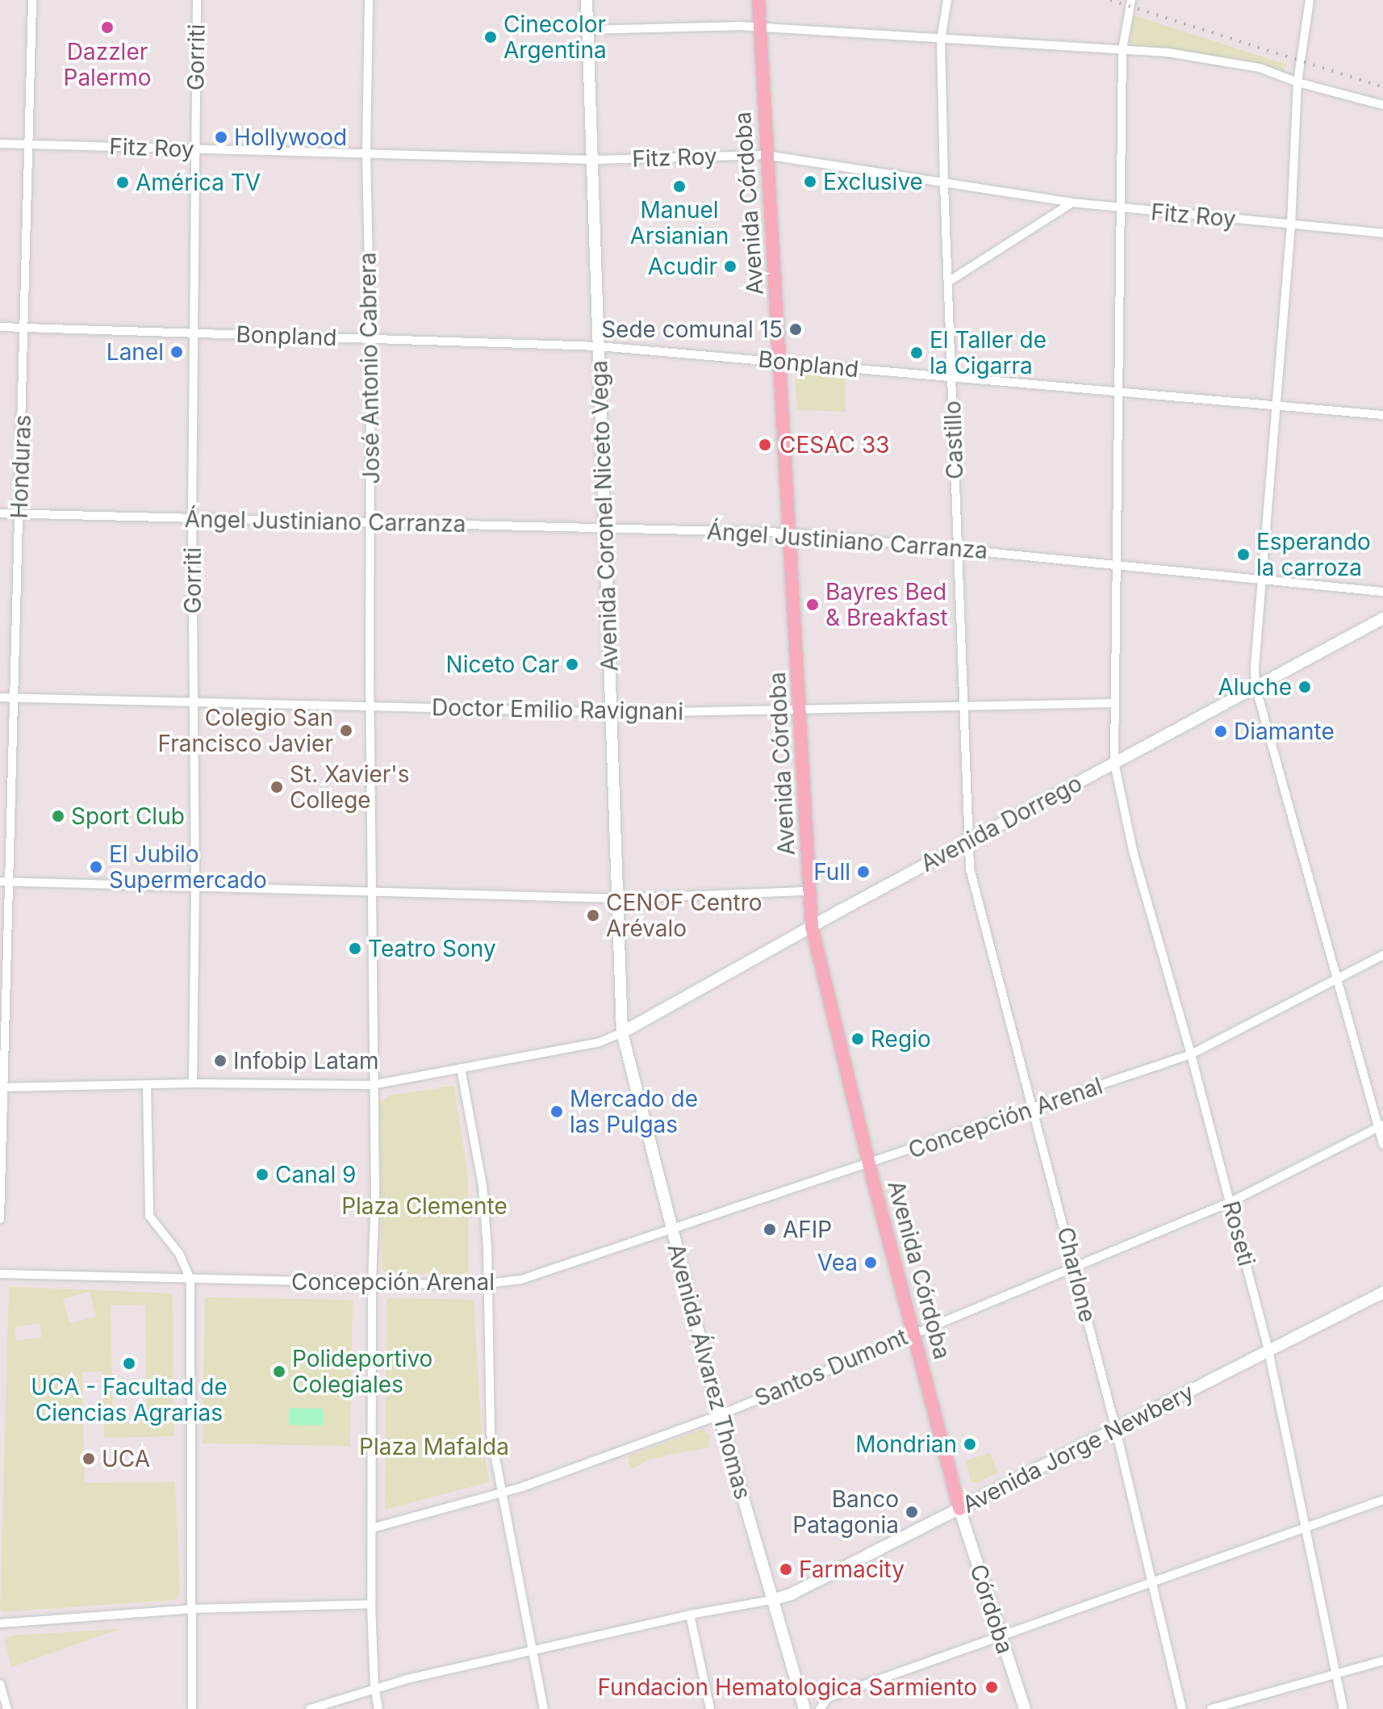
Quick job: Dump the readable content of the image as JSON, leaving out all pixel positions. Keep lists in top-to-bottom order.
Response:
{
  "streets": {
    "main road": [
      "Avenida Córdoba",
      "Avenida Coronel Niceto Vega",
      "Avenida Dorrego",
      "Avenida Álvarez Thomas",
      "Avenida Jorge Newbery",
      "Córdoba"
    ],
    "street": [
      "Gorriti",
      "Fitz Roy",
      "Bonpland",
      "José Antonio Cabrera",
      "Castillo",
      "Honduras",
      "Ángel Justiniano Carranza",
      "Doctor Emilio Ravignani",
      "Concepción Arenal",
      "Roseti",
      "Charlone",
      "Santos Dumont"
    ]
  },
  "crossings": [
    ["Gorriti", "Fitz Roy"],
    ["Gorriti", "Bonpland"],
    ["Gorriti", "Ángel Justiniano Carranza"],
    ["Gorriti", "Doctor Emilio Ravignani"],
    ["Fitz Roy", "Avenida Córdoba"],
    ["Fitz Roy", "José Antonio Cabrera"],
    ["Fitz Roy", "Castillo"],
    ["Fitz Roy", "Honduras"],
    ["Fitz Roy", "Avenida Coronel Niceto Vega"],
    ["Fitz Roy", "Roseti"],
    ["Avenida Córdoba", "Bonpland"],
    ["Avenida Córdoba", "Ángel Justiniano Carranza"],
    ["Avenida Córdoba", "Doctor Emilio Ravignani"],
    ["Avenida Córdoba", "Avenida Dorrego"],
    ["Avenida Córdoba", "Concepción Arenal"],
    ["Avenida Córdoba", "Santos Dumont"],
    ["Avenida Córdoba", "Avenida Jorge Newbery"],
    ["Avenida Córdoba", "Córdoba"],
    ["Bonpland", "José Antonio Cabrera"],
    ["Bonpland", "Castillo"],
    ["Bonpland", "Honduras"],
    ["Bonpland", "Avenida Coronel Niceto Vega"],
    ["Bonpland", "Roseti"],
    ["José Antonio Cabrera", "Ángel Justiniano Carranza"],
    ["José Antonio Cabrera", "Doctor Emilio Ravignani"],
    ["José Antonio Cabrera", "Concepción Arenal"],
    ["José Antonio Cabrera", "Santos Dumont"],
    ["Castillo", "Ángel Justiniano Carranza"],
    ["Castillo", "Doctor Emilio Ravignani"],
    ["Castillo", "Avenida Dorrego"],
    ["Castillo", "Charlone"],
    ["Honduras", "Ángel Justiniano Carranza"],
    ["Honduras", "Doctor Emilio Ravignani"],
    ["Avenida Coronel Niceto Vega", "Ángel Justiniano Carranza"],
    ["Avenida Coronel Niceto Vega", "Doctor Emilio Ravignani"],
    ["Avenida Coronel Niceto Vega", "Avenida Dorrego"],
    ["Avenida Coronel Niceto Vega", "Avenida Álvarez Thomas"],
    ["Ángel Justiniano Carranza", "Roseti"],
    ["Doctor Emilio Ravignani", "Roseti"],
    ["Avenida Dorrego", "Roseti"],
    ["Avenida Dorrego", "Charlone"],
    ["Avenida Dorrego", "Avenida Álvarez Thomas"],
    ["Concepción Arenal", "Roseti"],
    ["Concepción Arenal", "Charlone"],
    ["Concepción Arenal", "Avenida Álvarez Thomas"],
    ["Roseti", "Santos Dumont"],
    ["Roseti", "Avenida Jorge Newbery"],
    ["Charlone", "Santos Dumont"],
    ["Charlone", "Avenida Jorge Newbery"],
    ["Santos Dumont", "Avenida Álvarez Thomas"],
    ["Avenida Álvarez Thomas", "Avenida Jorge Newbery"],
    ["Avenida Jorge Newbery", "Córdoba"]
  ],
  "parks": ["Plaza Clemente", "Plaza Mafalda"],
  "places": [
    "Dazzler Palermo",
    "Cinecolor Argentina",
    "Hollywood",
    "Exclusive",
    "América TV",
    "Manuel Arsianian",
    "Acudir",
    "Sede comunal 15",
    "Lanel",
    "El Taller de la Cigarra",
    "CESAC 33",
    "Esperando la carroza",
    "Bayres Bed & Breakfast",
    "Niceto Car",
    "Aluche",
    "Colegio San Francisco Javier",
    "Diamante",
    "St. Xavier's College",
    "Sport Club",
    "El Jubilo Supermercado",
    "Full",
    "CENOF Centro Arévalo",
    "Teatro Sony",
    "Regio",
    "Infobip Latam",
    "Mercado de las Pulgas",
    "Canal 9",
    "AFIP",
    "Vea",
    "UCA - Facultad de Ciencias Agrarias",
    "Polideportivo Colegiales",
    "Mondrian",
    "UCA",
    "Banco Patagonia",
    "Farmacity",
    "Fundacion Hematologica Sarmiento"
  ]
}
